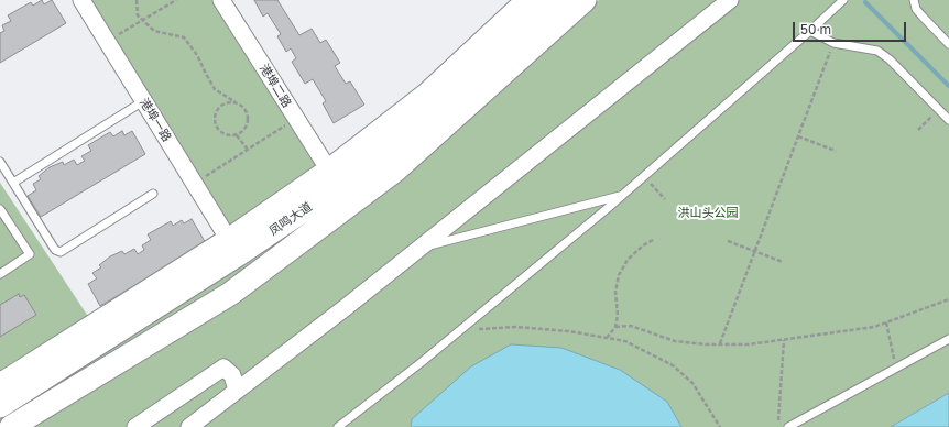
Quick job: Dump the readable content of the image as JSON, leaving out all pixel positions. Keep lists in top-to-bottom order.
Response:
{
  "streets": {
    "main road": ["凤鸣大道"],
    "street": ["港埠二路", "港埠一路"]
  },
  "crossings": [
    ["港埠二路", "凤鸣大道"],
    ["港埠一路", "凤鸣大道"]
  ],
  "parks": ["洪山头公园"],
  "scale_bar": "50 m"
}
